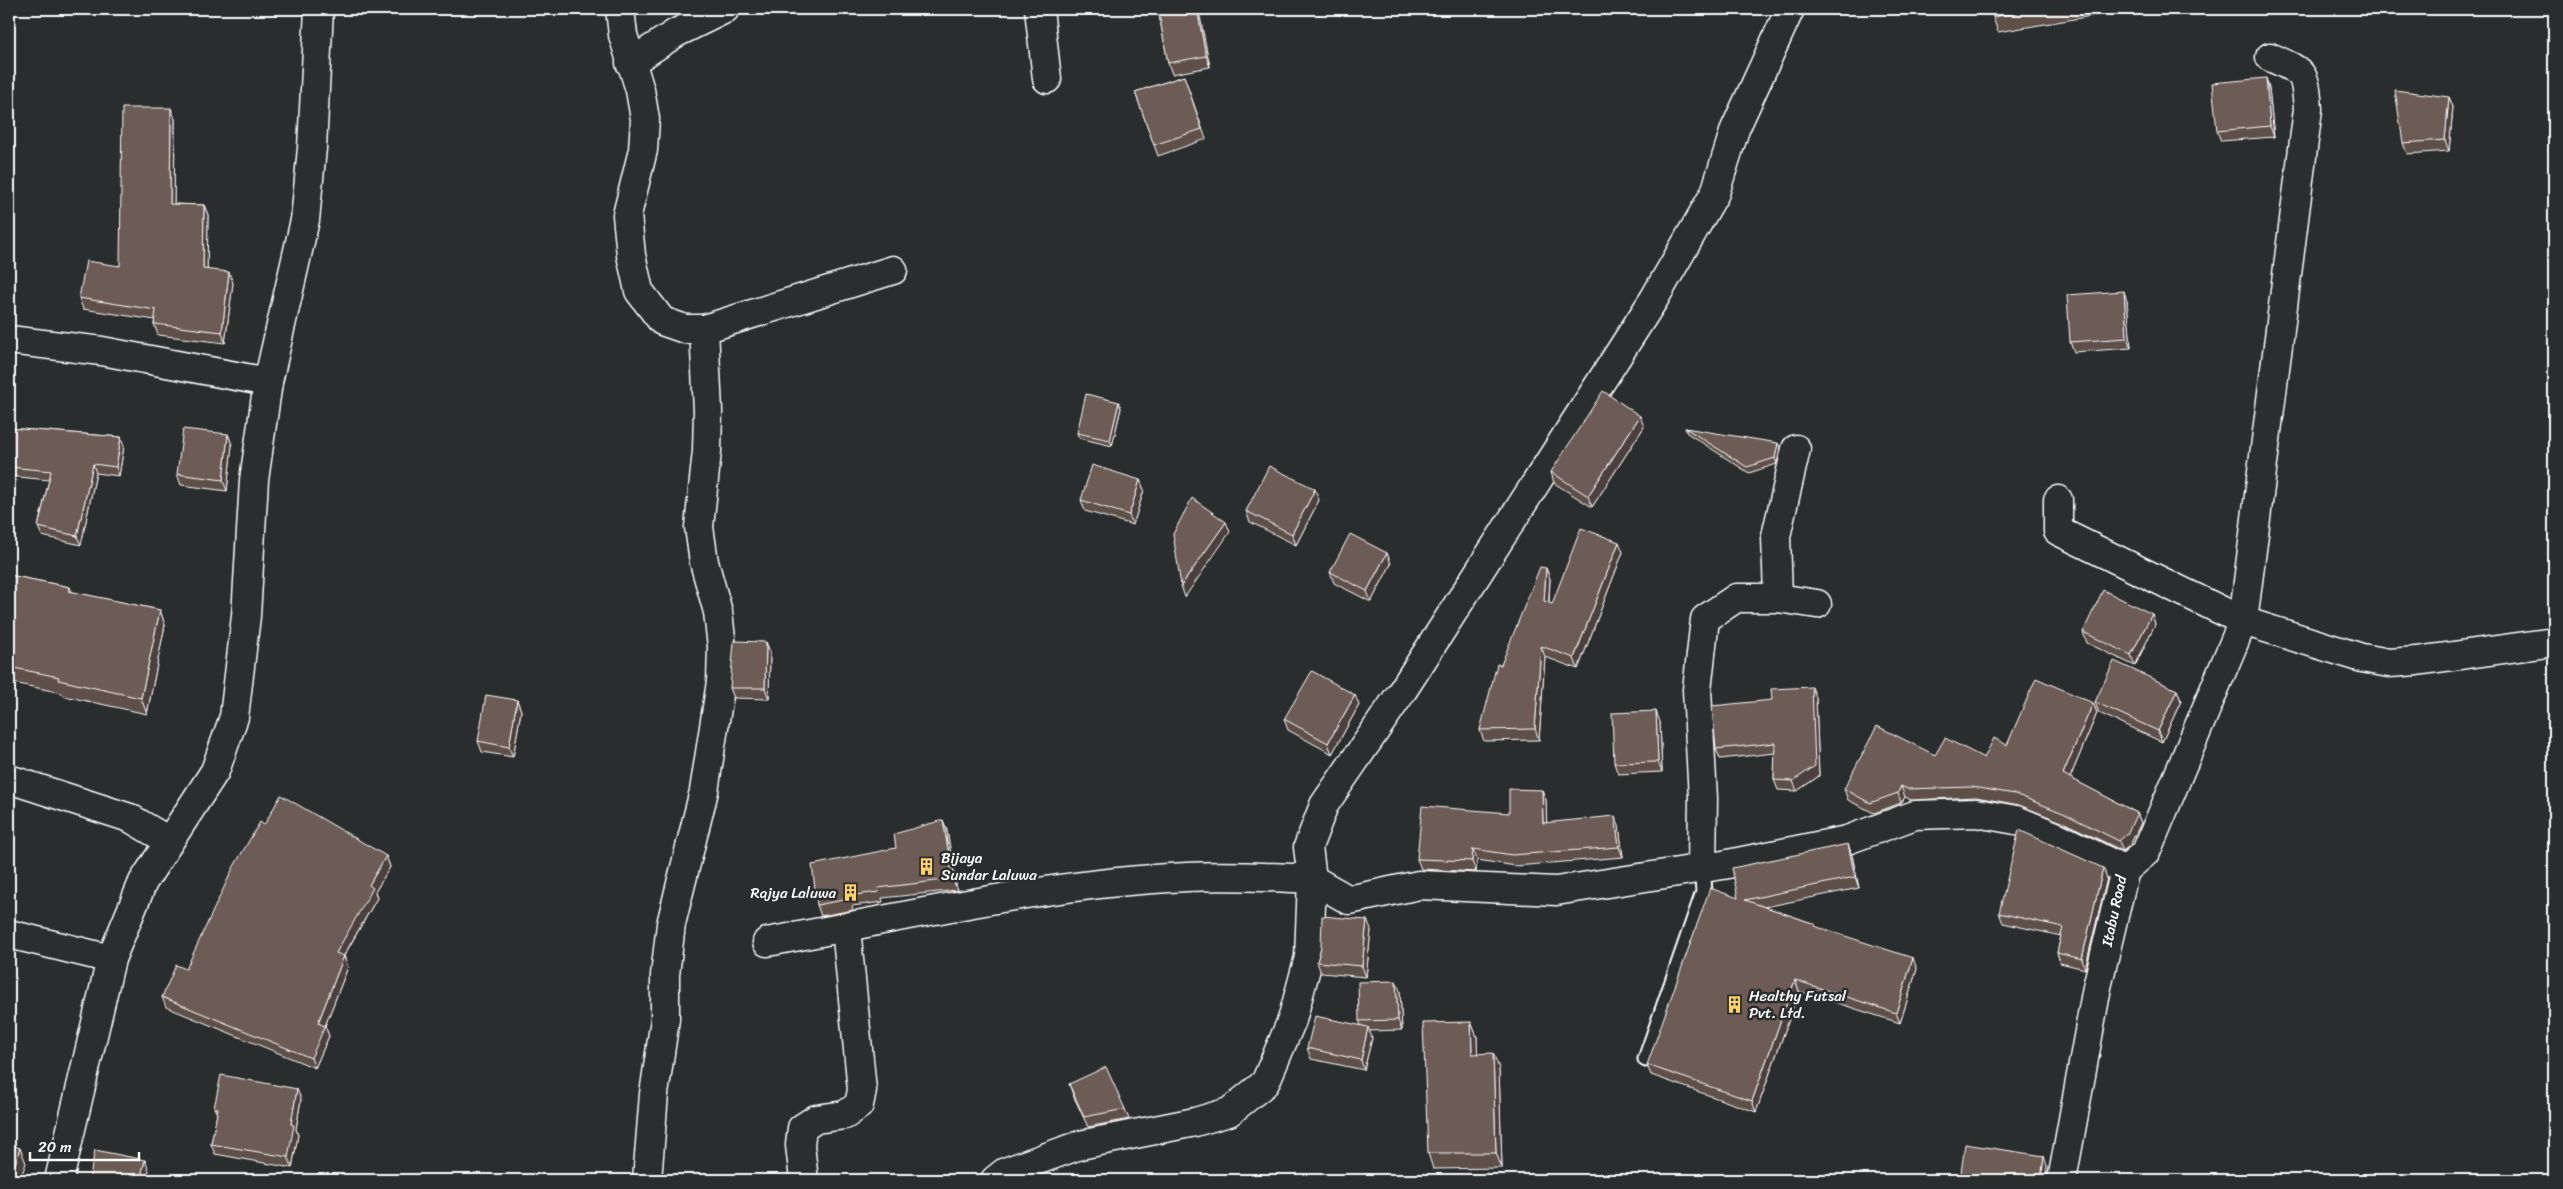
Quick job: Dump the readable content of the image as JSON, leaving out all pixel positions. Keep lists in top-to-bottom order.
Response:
{
  "streets": {
    "street": ["Itabu Road"]
  },
  "places": {
    "building": ["Bijaya Sundar Laluwa", "Rajya Laluwa", "Healthy Futsal Pvt. Ltd."]
  },
  "scale_bar": "20 m"
}
